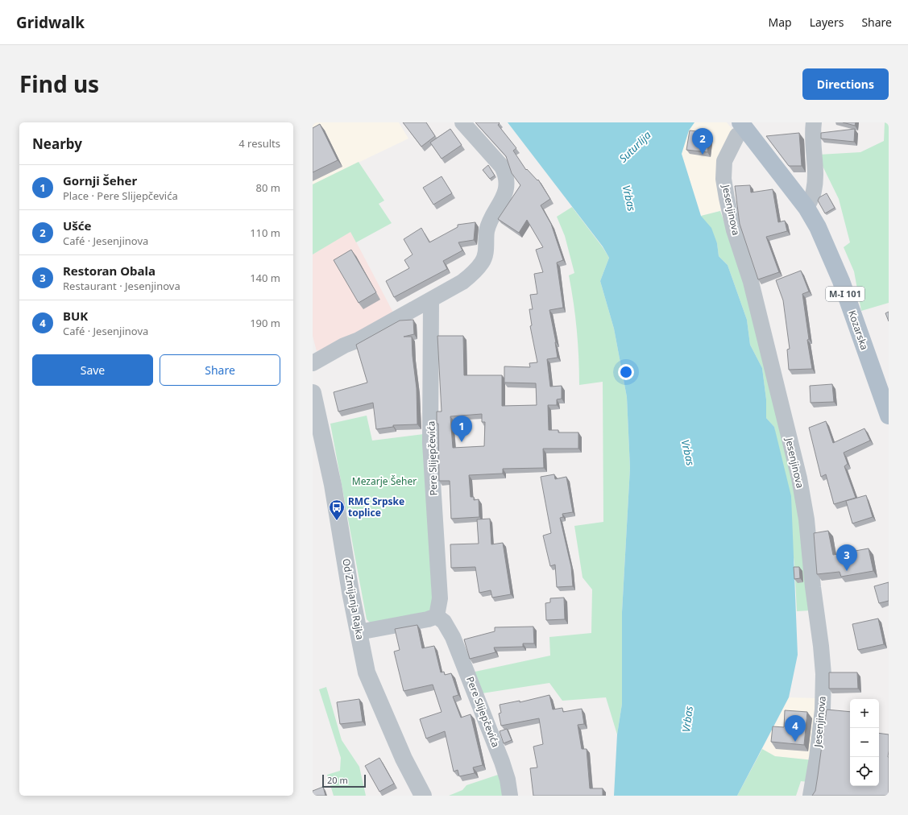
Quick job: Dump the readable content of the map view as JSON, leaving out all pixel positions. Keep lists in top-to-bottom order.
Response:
{
  "streets": {
    "main road": ["M-I 101", "Kozarska"],
    "street": ["Jesenjinova", "Pere Slijepčevića", "Od Zmijanja Rajka"]
  },
  "crossings": [
    ["Jesenjinova", "Kozarska"]
  ],
  "water": ["Suturlija", "Vrbas"],
  "parks": ["Mezarje Šeher"],
  "places": {
    "bus stop": ["RMC Srpske toplice"]
  },
  "scale_bar": "20 m",
  "page": {
    "header": "Gridwalk",
    "nav": ["Map", "Layers", "Share"],
    "title": "Find us",
    "buttons": [
      "Directions",
      ["Save", "Share"]
    ],
    "heading": ["Nearby", "4 results"],
    "pins": [
      "2",
      "1",
      "3",
      "4"
    ],
    "list": [
      {
        "mark": "1",
        "name": "Gornji Šeher",
        "note": "Place · Pere Slijepčevića",
        "value": "80 m"
      },
      {
        "mark": "2",
        "name": "Ušće",
        "note": "Café · Jesenjinova",
        "value": "110 m"
      },
      {
        "mark": "3",
        "name": "Restoran Obala",
        "note": "Restaurant · Jesenjinova",
        "value": "140 m"
      },
      {
        "mark": "4",
        "name": "BUK",
        "note": "Café · Jesenjinova",
        "value": "190 m"
      }
    ],
    "map_buttons": ["+", "−"],
    "scale": "20 m"
  }
}
